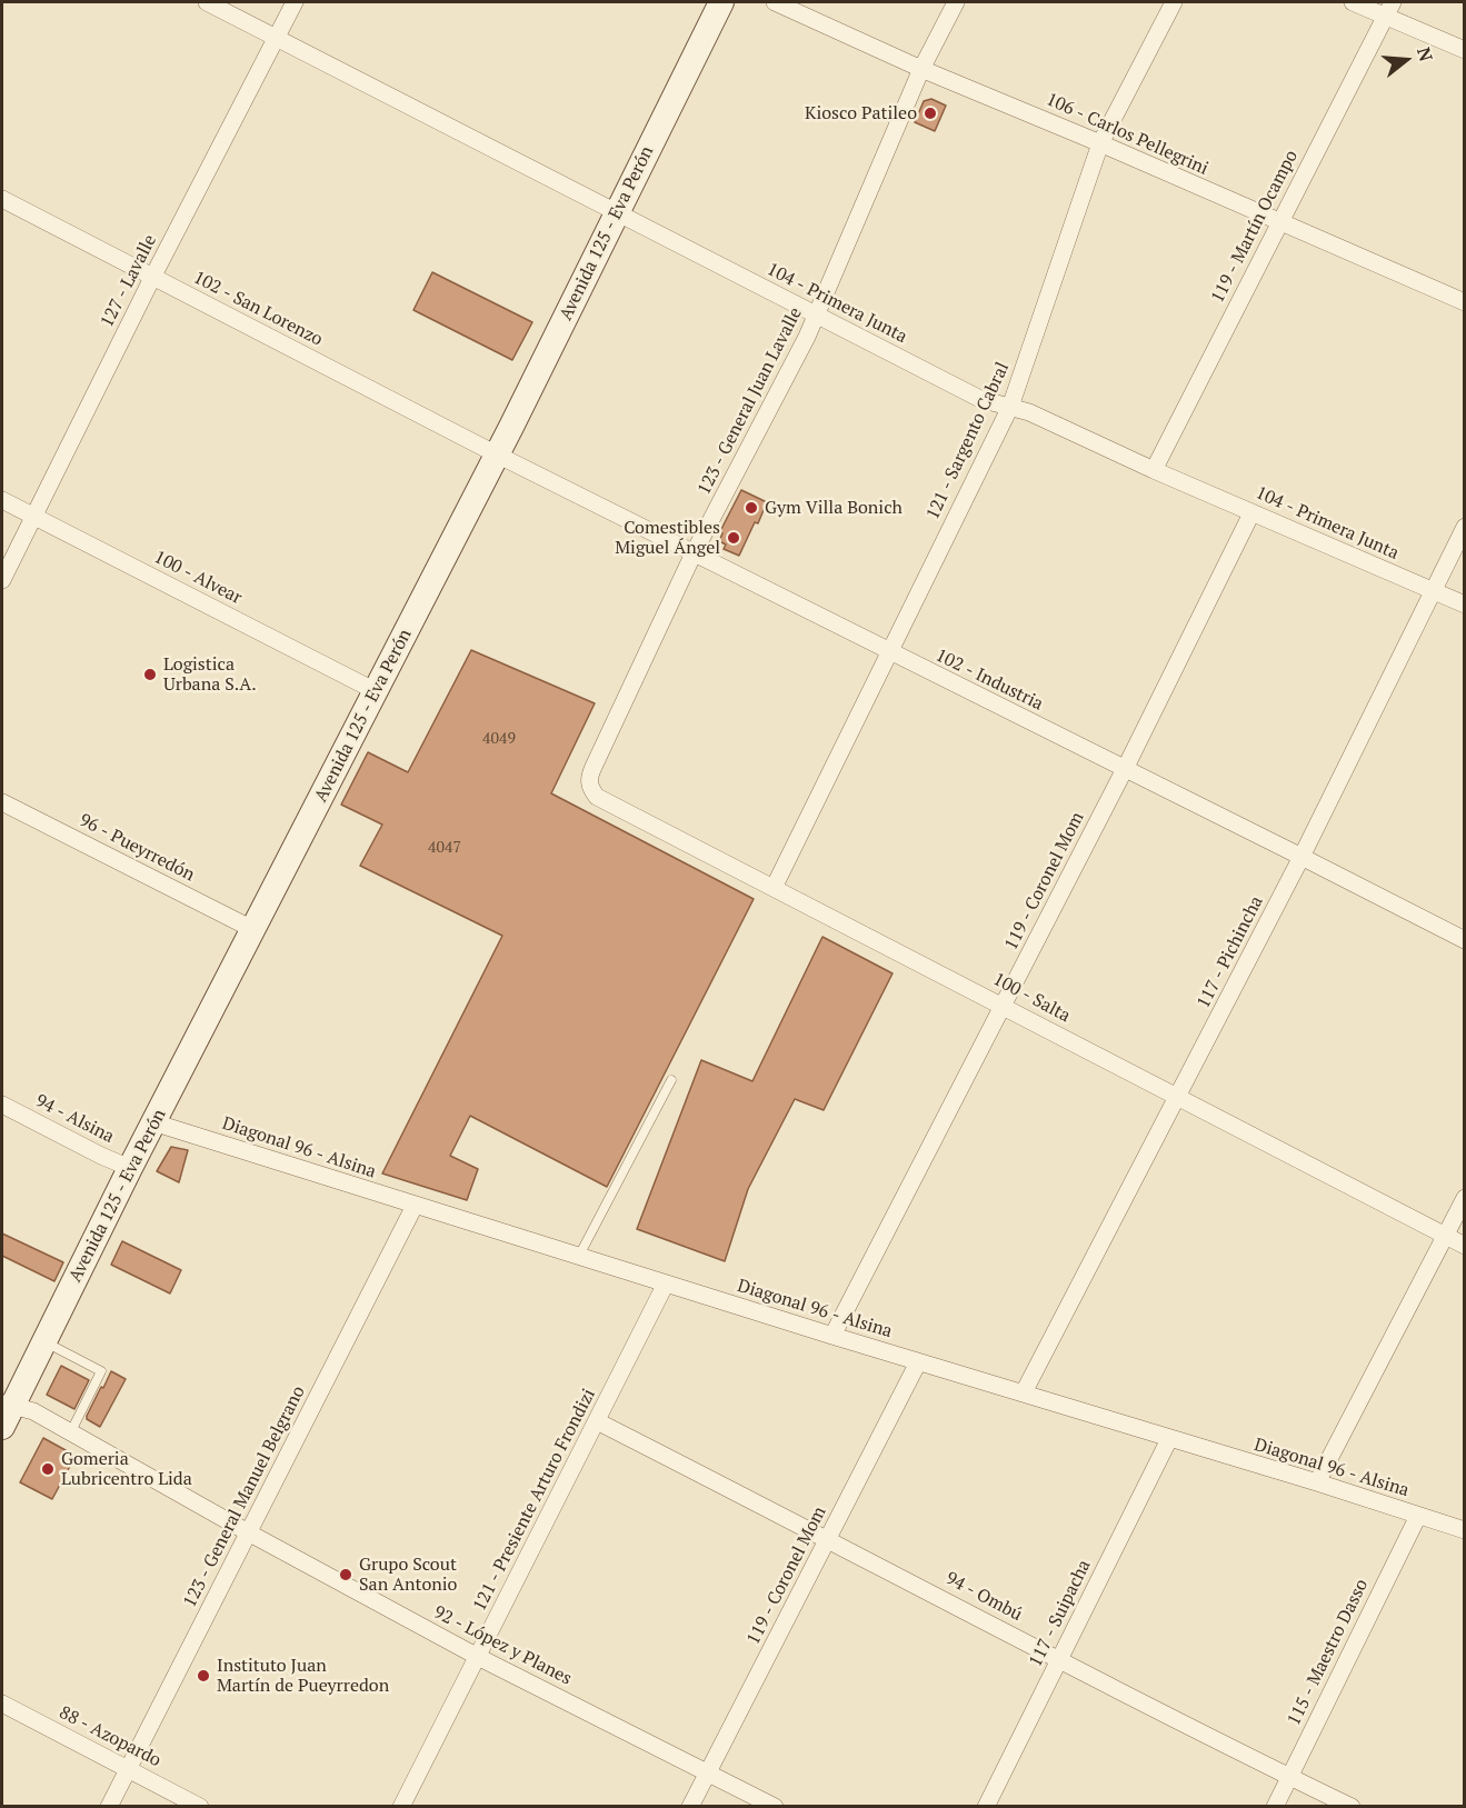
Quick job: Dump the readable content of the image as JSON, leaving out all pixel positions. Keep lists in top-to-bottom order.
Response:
{
  "streets": {
    "main road": ["Avenida 125 - Eva Perón"],
    "street": [
      "106 - Carlos Pellegrini",
      "119 - Martín Ocampo",
      "127 - Lavalle",
      "104 - Primera Junta",
      "102 - San Lorenzo",
      "123 - General Juan Lavalle",
      "121 - Sargento Cabral",
      "100 - Alvear",
      "102 - Industria",
      "96 - Pueyrredón",
      "119 - Coronel Mom",
      "117 - Pichincha",
      "100 - Salta",
      "94 - Alsina",
      "Diagonal 96 - Alsina",
      "123 - General Manuel Belgrano",
      "121 - Presiente Arturo Frondizi",
      "94 - Ombú",
      "117 - Suipacha",
      "92 - López y Planes",
      "115 - Maestro Dasso",
      "88 - Azopardo"
    ]
  },
  "crossings": [
    ["106 - Carlos Pellegrini", "119 - Martín Ocampo"],
    ["106 - Carlos Pellegrini", "123 - General Juan Lavalle"],
    ["106 - Carlos Pellegrini", "121 - Sargento Cabral"],
    ["119 - Martín Ocampo", "104 - Primera Junta"],
    ["Avenida 125 - Eva Perón", "104 - Primera Junta"],
    ["Avenida 125 - Eva Perón", "102 - San Lorenzo"],
    ["Avenida 125 - Eva Perón", "100 - Alvear"],
    ["Avenida 125 - Eva Perón", "102 - Industria"],
    ["Avenida 125 - Eva Perón", "96 - Pueyrredón"],
    ["Avenida 125 - Eva Perón", "94 - Alsina"],
    ["Avenida 125 - Eva Perón", "Diagonal 96 - Alsina"],
    ["Avenida 125 - Eva Perón", "92 - López y Planes"],
    ["127 - Lavalle", "104 - Primera Junta"],
    ["127 - Lavalle", "102 - San Lorenzo"],
    ["127 - Lavalle", "100 - Alvear"],
    ["104 - Primera Junta", "123 - General Juan Lavalle"],
    ["104 - Primera Junta", "121 - Sargento Cabral"],
    ["104 - Primera Junta", "119 - Coronel Mom"],
    ["104 - Primera Junta", "117 - Pichincha"],
    ["102 - San Lorenzo", "102 - Industria"],
    ["123 - General Juan Lavalle", "102 - Industria"],
    ["123 - General Juan Lavalle", "100 - Salta"],
    ["121 - Sargento Cabral", "102 - Industria"],
    ["121 - Sargento Cabral", "100 - Salta"],
    ["102 - Industria", "119 - Coronel Mom"],
    ["102 - Industria", "117 - Pichincha"],
    ["119 - Coronel Mom", "100 - Salta"],
    ["119 - Coronel Mom", "Diagonal 96 - Alsina"],
    ["119 - Coronel Mom", "94 - Ombú"],
    ["119 - Coronel Mom", "92 - López y Planes"],
    ["117 - Pichincha", "100 - Salta"],
    ["117 - Pichincha", "Diagonal 96 - Alsina"],
    ["Diagonal 96 - Alsina", "123 - General Manuel Belgrano"],
    ["Diagonal 96 - Alsina", "121 - Presiente Arturo Frondizi"],
    ["Diagonal 96 - Alsina", "117 - Suipacha"],
    ["Diagonal 96 - Alsina", "115 - Maestro Dasso"],
    ["123 - General Manuel Belgrano", "92 - López y Planes"],
    ["123 - General Manuel Belgrano", "88 - Azopardo"],
    ["121 - Presiente Arturo Frondizi", "94 - Ombú"],
    ["121 - Presiente Arturo Frondizi", "92 - López y Planes"],
    ["94 - Ombú", "117 - Suipacha"],
    ["94 - Ombú", "115 - Maestro Dasso"]
  ],
  "places": [
    "Kiosco Patileo",
    "Gym Villa Bonich",
    "Comestibles Miguel Ángel",
    "Logistica Urbana S.A.",
    "Gomeria Lubricentro Lida",
    "Grupo Scout San Antonio",
    "Instituto Juan Martín de Pueyrredon"
  ],
  "house_numbers": ["4049", "4047"],
  "north": "right"
}
